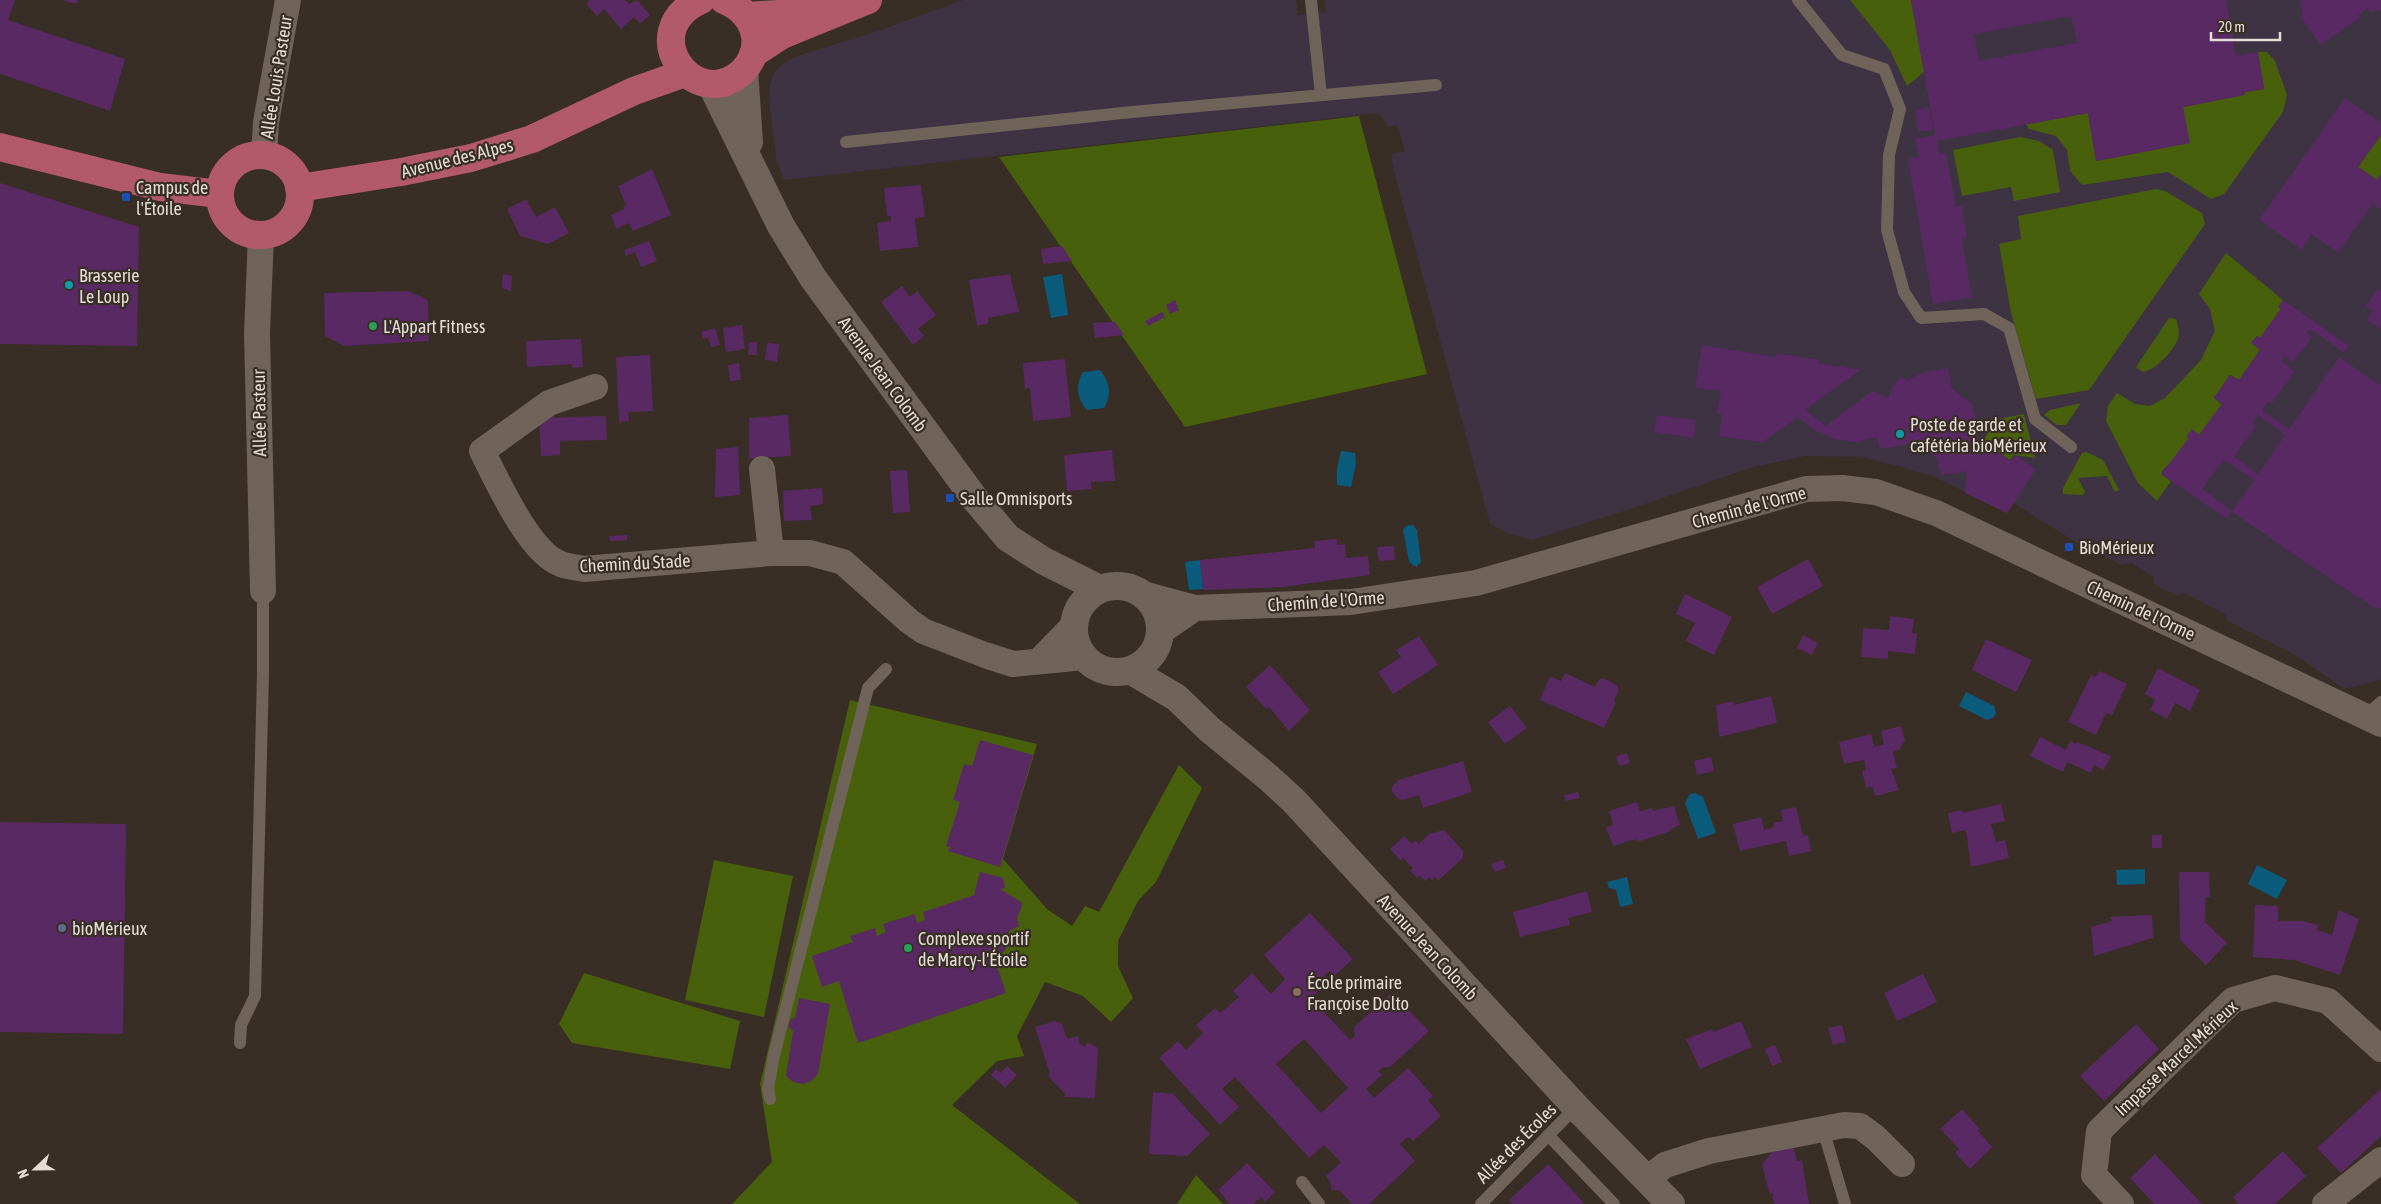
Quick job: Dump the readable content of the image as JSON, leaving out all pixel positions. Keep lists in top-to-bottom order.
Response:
{
  "streets": {
    "main road": ["Avenue des Alpes"],
    "street": [
      "Allée Louis Pasteur",
      "Avenue Jean Colomb",
      "Allée Pasteur",
      "Chemin de l'Orme",
      "Chemin du Stade",
      "Impasse Marcel Mérieux"
    ],
    "lane": ["Allée des Écoles"]
  },
  "crossings": [
    ["Allée Louis Pasteur", "Avenue des Alpes"],
    ["Allée Louis Pasteur", "Allée Pasteur"],
    ["Avenue des Alpes", "Allée Pasteur"],
    ["Avenue Jean Colomb", "Chemin de l'Orme"],
    ["Avenue Jean Colomb", "Chemin du Stade"],
    ["Avenue Jean Colomb", "Allée des Écoles"],
    ["Chemin de l'Orme", "Chemin du Stade"]
  ],
  "places": {
    "transit": ["Campus de l'Étoile", "Salle Omnisports", "BioMérieux"],
    "other": [
      "Brasserie Le Loup",
      "L'Appart Fitness",
      "Poste de garde et cafétéria bioMérieux",
      "bioMérieux",
      "Complexe sportif de Marcy-l'Étoile",
      "École primaire Françoise Dolto"
    ]
  },
  "scale_bar": "20 m",
  "north": "left"
}
